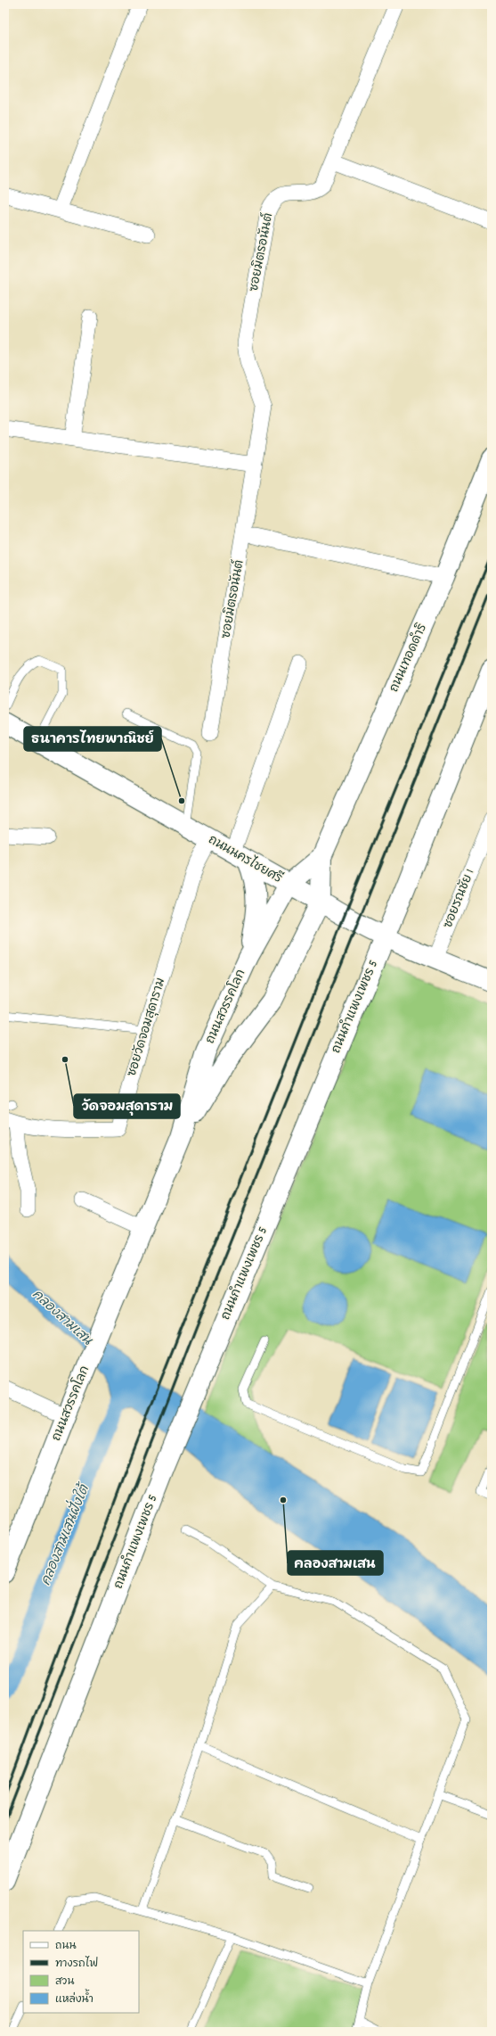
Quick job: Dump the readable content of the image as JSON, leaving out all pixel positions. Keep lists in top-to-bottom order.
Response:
{
  "streets": {
    "street": [
      "ซอยมิตรอนันต์",
      "ถนนเทอดดำริ",
      "ถนนนครไชยศรี",
      "ซอยรณชัย 1",
      "ถนนสวรรคโลก",
      "ถนนกำแพงเพชร 5",
      "ซอยวัดจอมสุดาราม"
    ]
  },
  "crossings": [
    ["ถนนเทอดดำริ", "ถนนนครไชยศรี"],
    ["ถนนเทอดดำริ", "ถนนสวรรคโลก"],
    ["ถนนนครไชยศรี", "ซอยรณชัย 1"],
    ["ถนนนครไชยศรี", "ถนนสวรรคโลก"],
    ["ถนนนครไชยศรี", "ถนนกำแพงเพชร 5"],
    ["ถนนนครไชยศรี", "ซอยวัดจอมสุดาราม"]
  ],
  "water": ["คลองสามเสน", "คลองสามเสนฝั่งใต้"],
  "places": ["ธนาคารไทยพาณิชย์", "วัดจอมสุดาราม", "คลองสามเสน"],
  "legend": [
    "ถนน",
    "ทางรถไฟ",
    "สวน",
    "แหล่งน้ำ"
  ]
}
